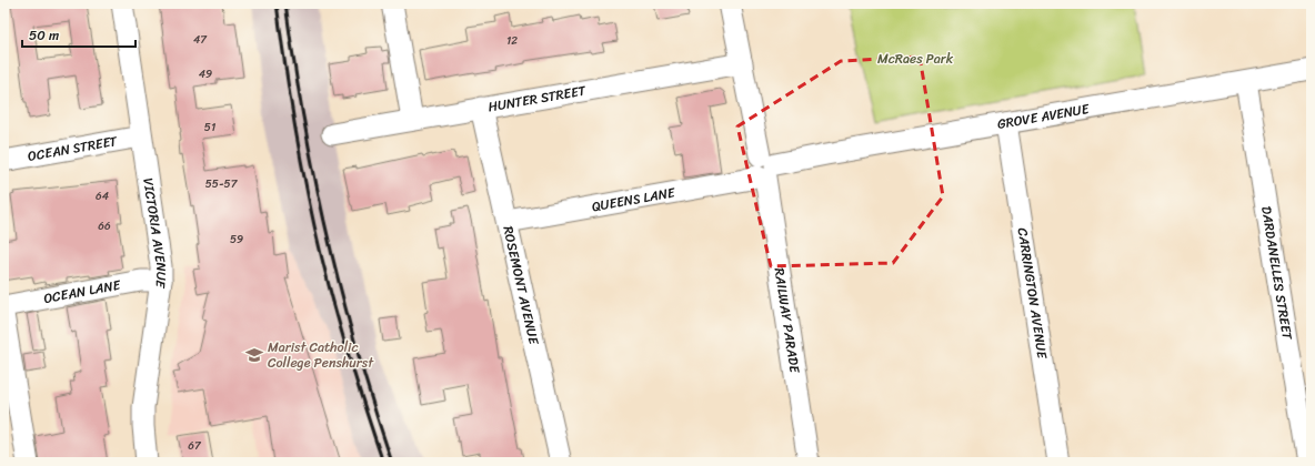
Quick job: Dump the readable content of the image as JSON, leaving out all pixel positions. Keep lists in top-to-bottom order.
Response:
{
  "streets": {
    "street": [
      "HUNTER STREET",
      "GROVE AVENUE",
      "OCEAN STREET",
      "QUEENS LANE",
      "VICTORIA AVENUE",
      "DARDANELLES STREET",
      "ROSEMONT AVENUE",
      "OCEAN LANE",
      "CARRINGTON AVENUE",
      "RAILWAY PARADE"
    ]
  },
  "crossings": [
    ["HUNTER STREET", "ROSEMONT AVENUE"],
    ["HUNTER STREET", "RAILWAY PARADE"],
    ["GROVE AVENUE", "QUEENS LANE"],
    ["GROVE AVENUE", "DARDANELLES STREET"],
    ["GROVE AVENUE", "CARRINGTON AVENUE"],
    ["GROVE AVENUE", "RAILWAY PARADE"],
    ["OCEAN STREET", "VICTORIA AVENUE"],
    ["QUEENS LANE", "ROSEMONT AVENUE"],
    ["QUEENS LANE", "RAILWAY PARADE"],
    ["VICTORIA AVENUE", "OCEAN LANE"]
  ],
  "parks": ["McRaes Park"],
  "places": {
    "school or university": ["Marist Catholic College Penshurst"]
  },
  "house_numbers": [
    "47",
    "12",
    "49",
    "51",
    "55-57",
    "64",
    "66",
    "59",
    "67"
  ],
  "scale_bar": "50 m"
}
